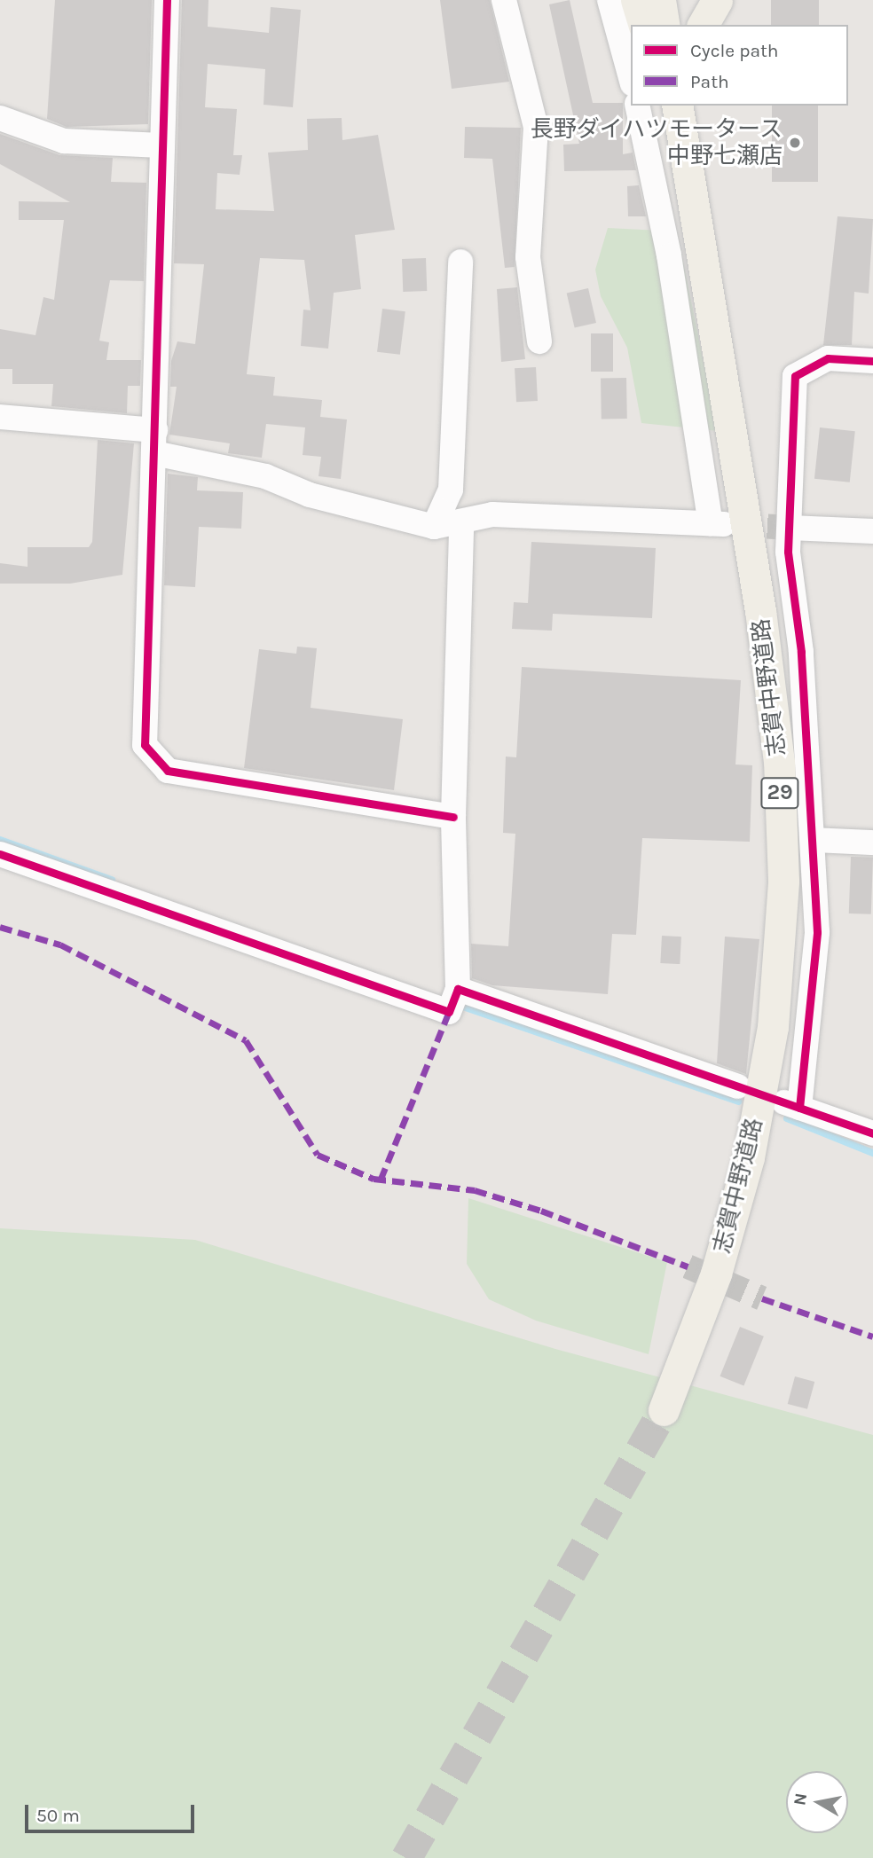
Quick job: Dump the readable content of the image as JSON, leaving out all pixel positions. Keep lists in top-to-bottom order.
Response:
{
  "streets": {
    "main road": ["志賀中野道路", "29"]
  },
  "crossings": [
    ["志賀中野道路", "29"]
  ],
  "places": ["長野ダイハツモータース 中野七瀬店"],
  "legend": ["Cycle path", "Path"],
  "scale_bar": "50 m",
  "north": "left"
}
